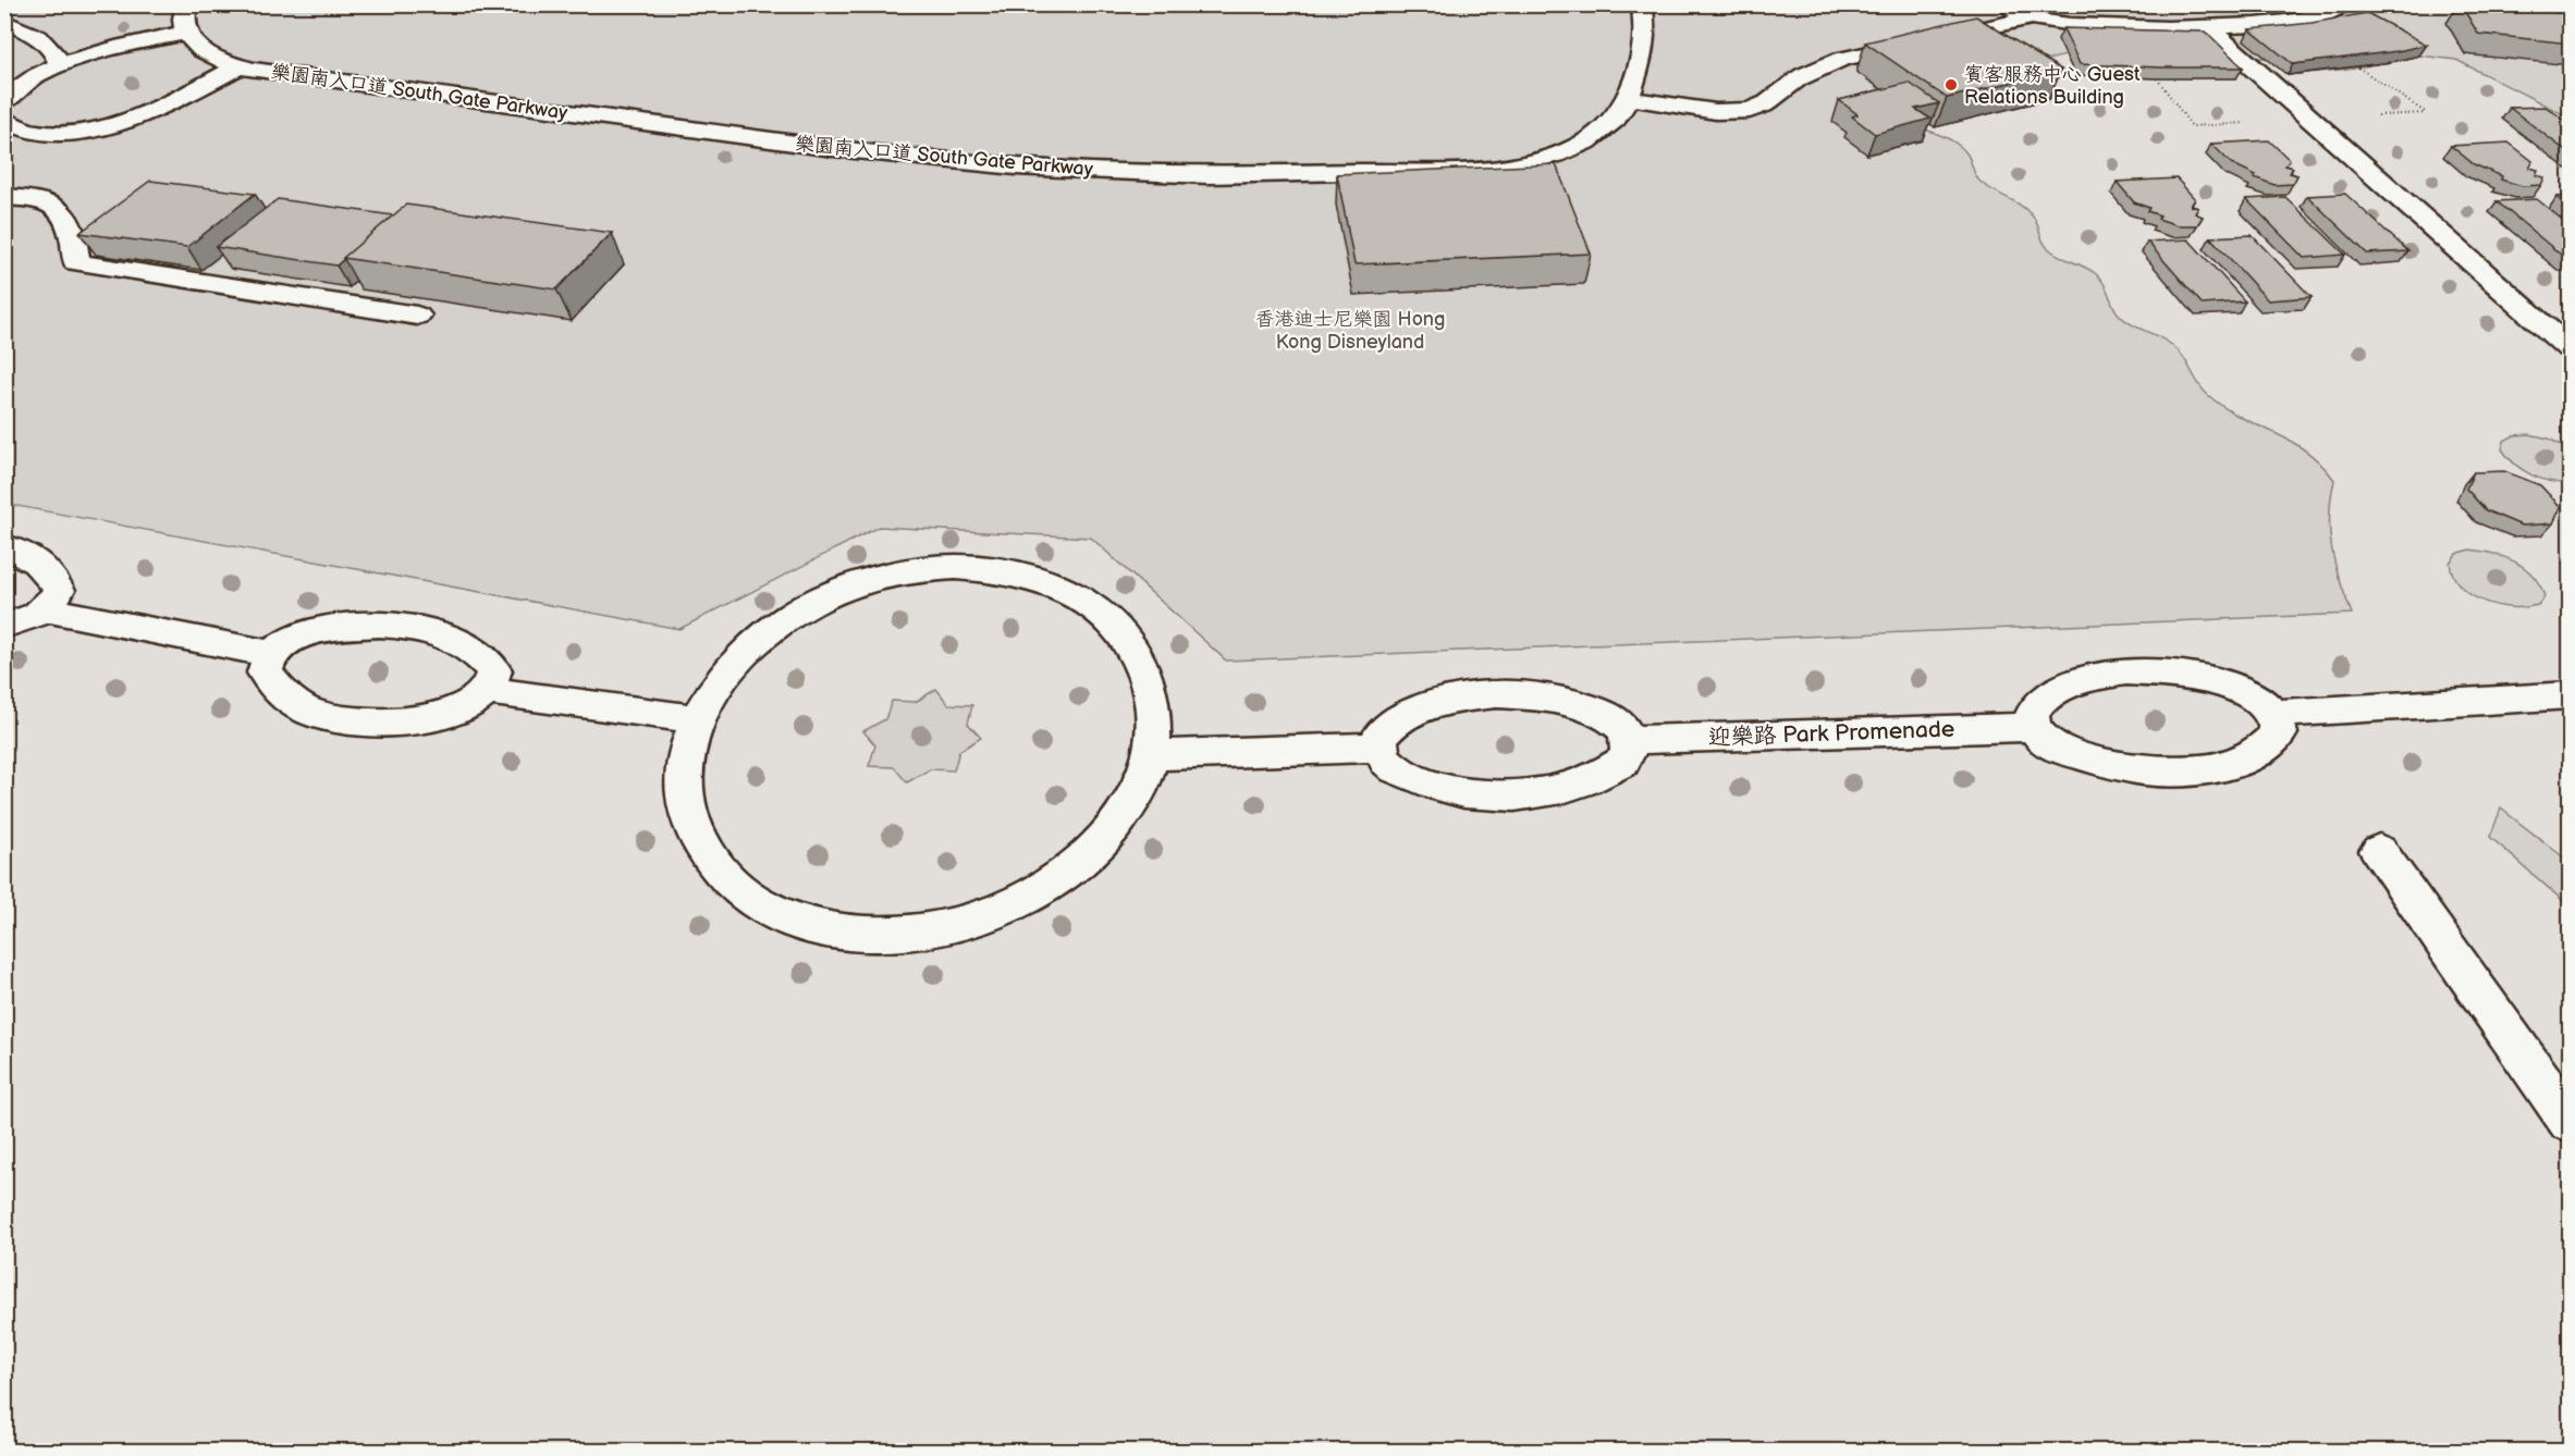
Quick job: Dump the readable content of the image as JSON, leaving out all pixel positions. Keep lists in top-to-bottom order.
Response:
{
  "streets": {
    "street": ["樂園南入口道 South Gate Parkway", "迎樂路 Park Promenade"]
  },
  "parks": ["香港迪士尼樂園 Hong Kong Disneyland"],
  "places": ["賓客服務中心 Guest Relations Building"]
}
